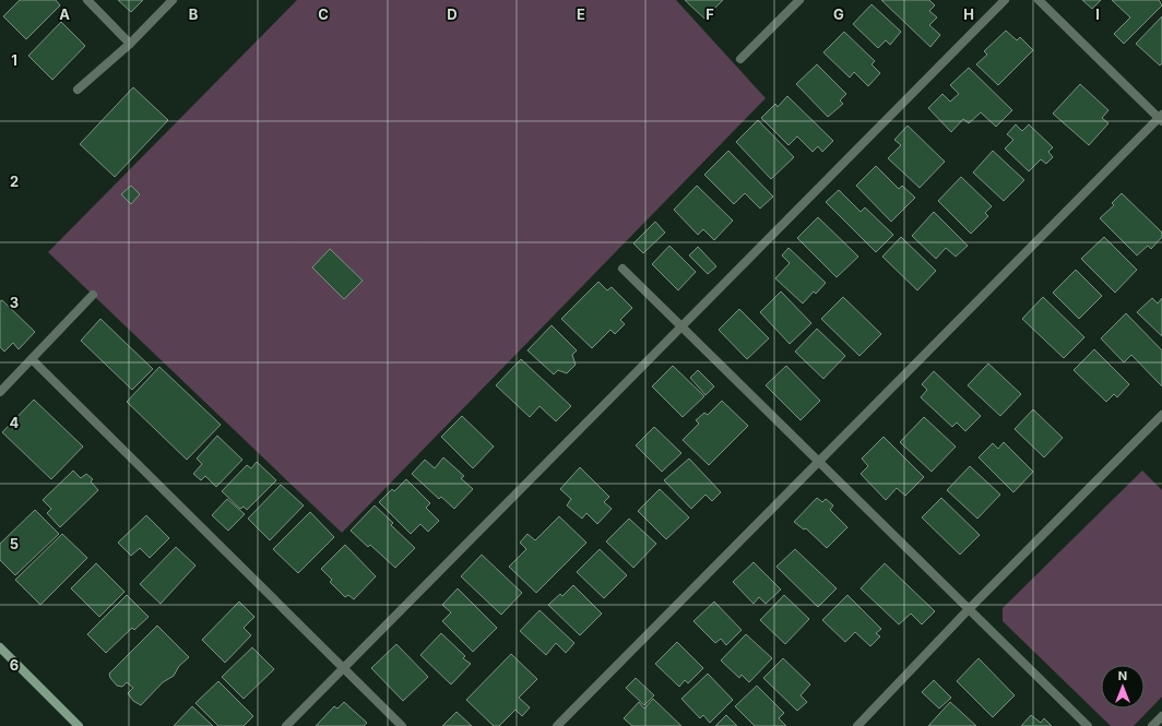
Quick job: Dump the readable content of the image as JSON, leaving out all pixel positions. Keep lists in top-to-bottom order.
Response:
{
  "north": "top",
  "grid": {
    "columns": [
      "A",
      "B",
      "C",
      "D",
      "E",
      "F",
      "G",
      "H",
      "I"
    ],
    "rows": [
      "1",
      "2",
      "3",
      "4",
      "5",
      "6"
    ]
  }
}
